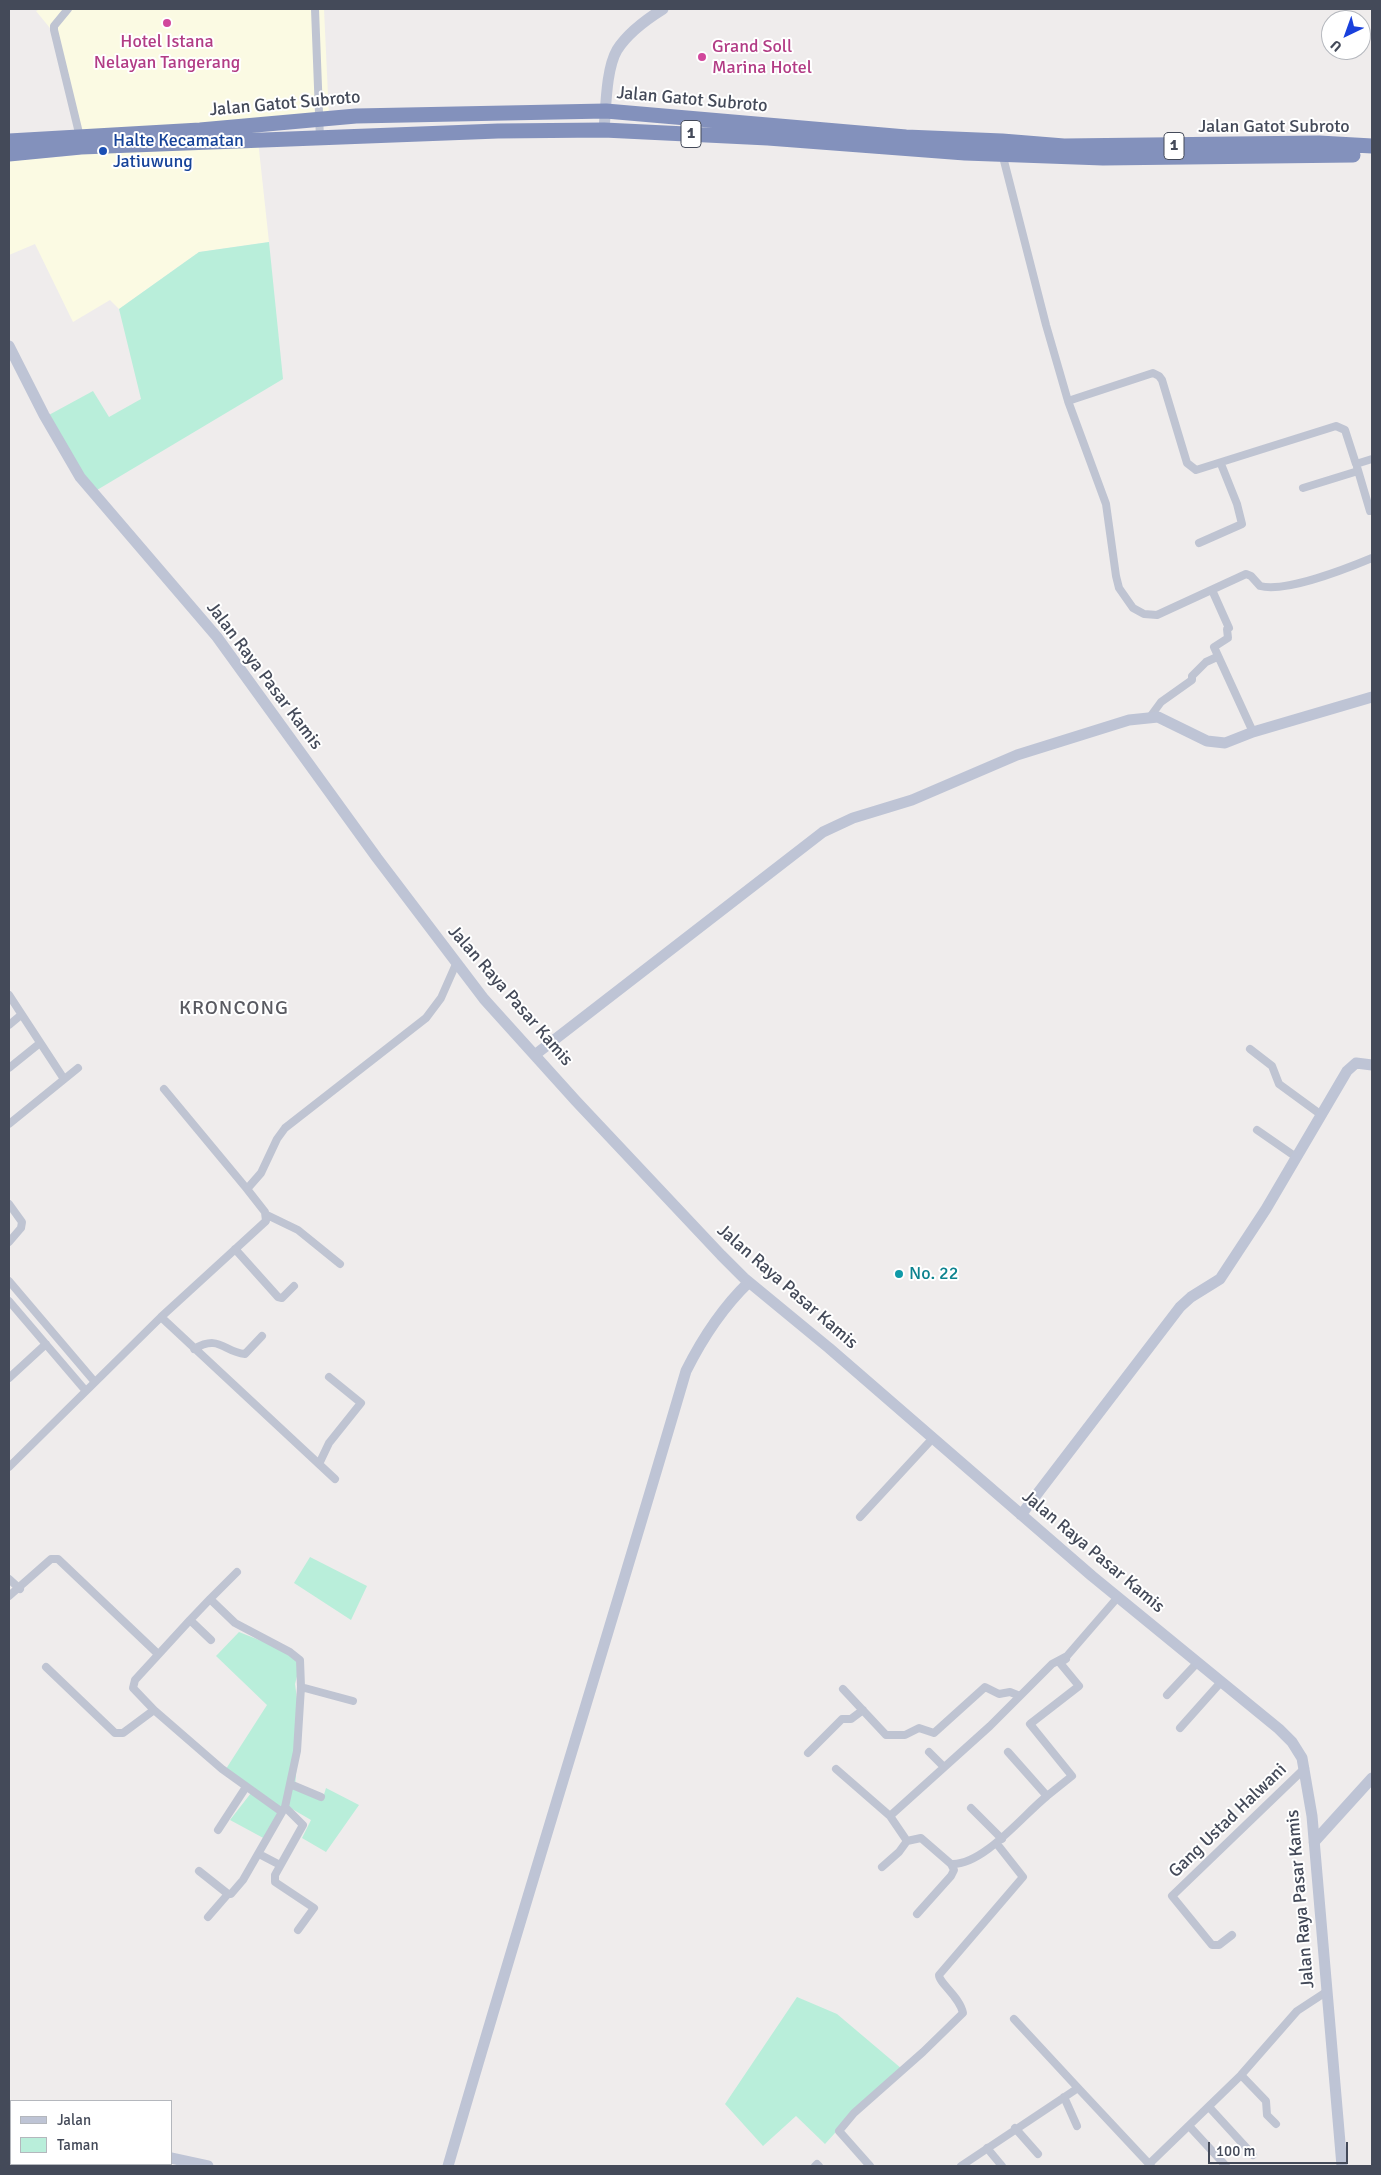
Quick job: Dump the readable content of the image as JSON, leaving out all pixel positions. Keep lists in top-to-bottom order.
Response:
{
  "streets": {
    "highway": ["Jalan Gatot Subroto", "1"],
    "street": ["Jalan Raya Pasar Kamis", "Gang Ustad Halwani"]
  },
  "crossings": [
    ["Jalan Raya Pasar Kamis", "Gang Ustad Halwani"]
  ],
  "districts": ["KRONCONG"],
  "places": [
    "Hotel Istana Nelayan Tangerang",
    "Grand Soll Marina Hotel",
    "Halte Kecamatan Jatiuwung",
    "No. 22"
  ],
  "legend": ["Jalan", "Taman"],
  "scale_bar": "100 m",
  "north": "bottom left"
}
